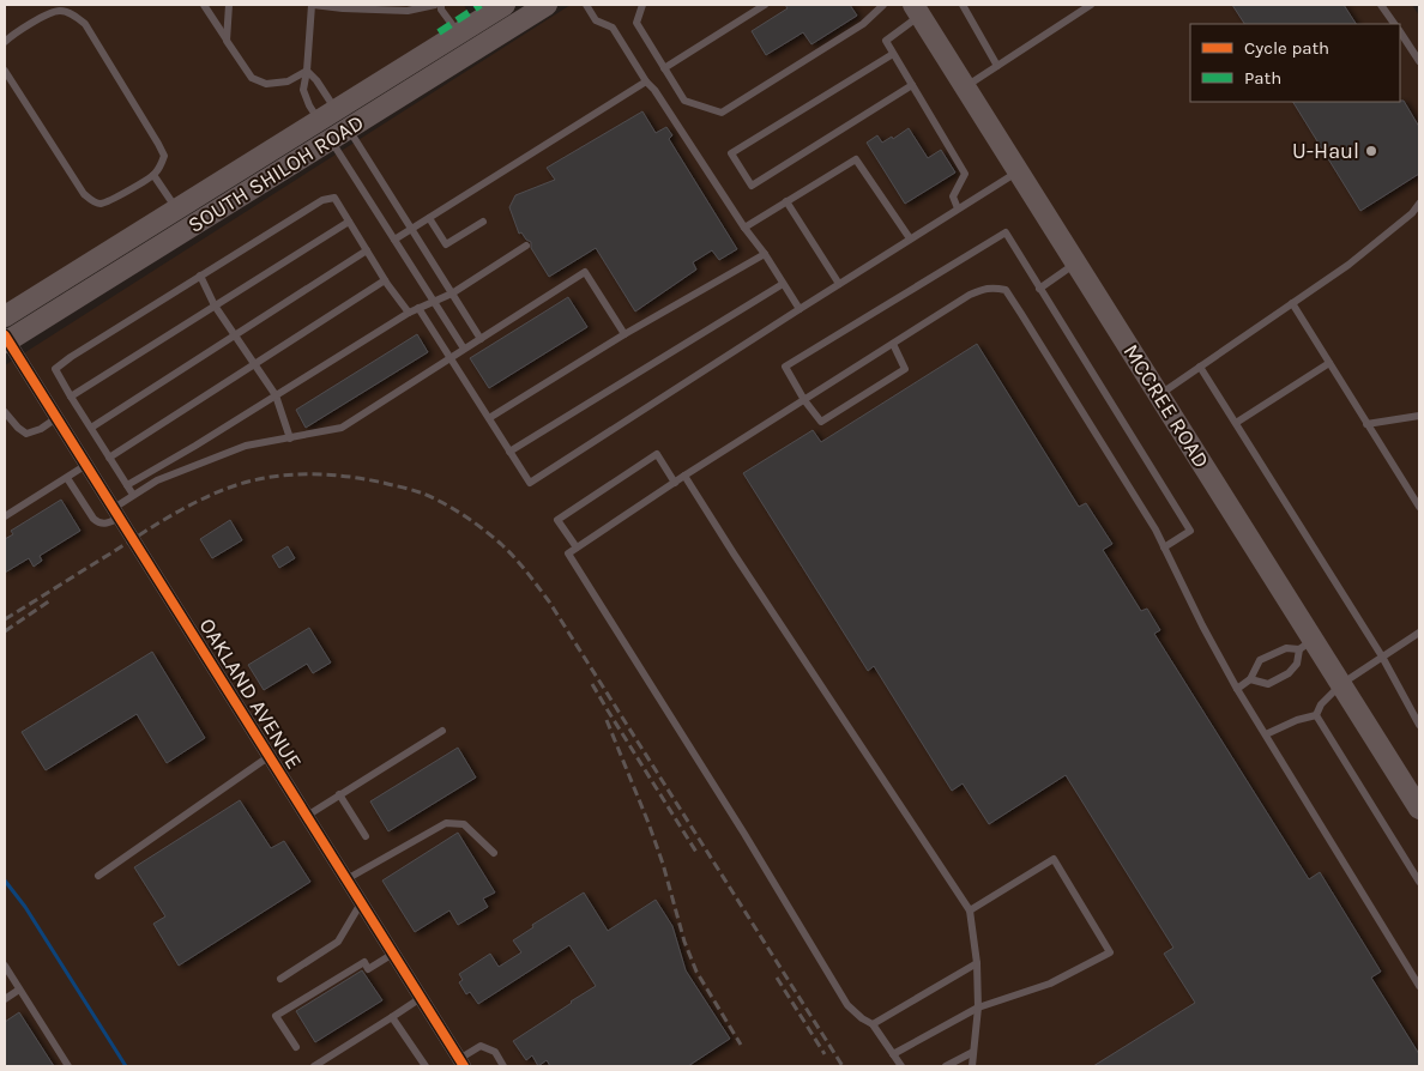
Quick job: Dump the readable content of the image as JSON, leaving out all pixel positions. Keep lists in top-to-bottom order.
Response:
{
  "streets": {
    "main road": ["SOUTH SHILOH ROAD", "MCCREE ROAD"],
    "street": ["OAKLAND AVENUE"]
  },
  "crossings": [
    ["SOUTH SHILOH ROAD", "OAKLAND AVENUE"]
  ],
  "places": ["U-Haul"],
  "legend": ["Cycle path", "Path"]
}
